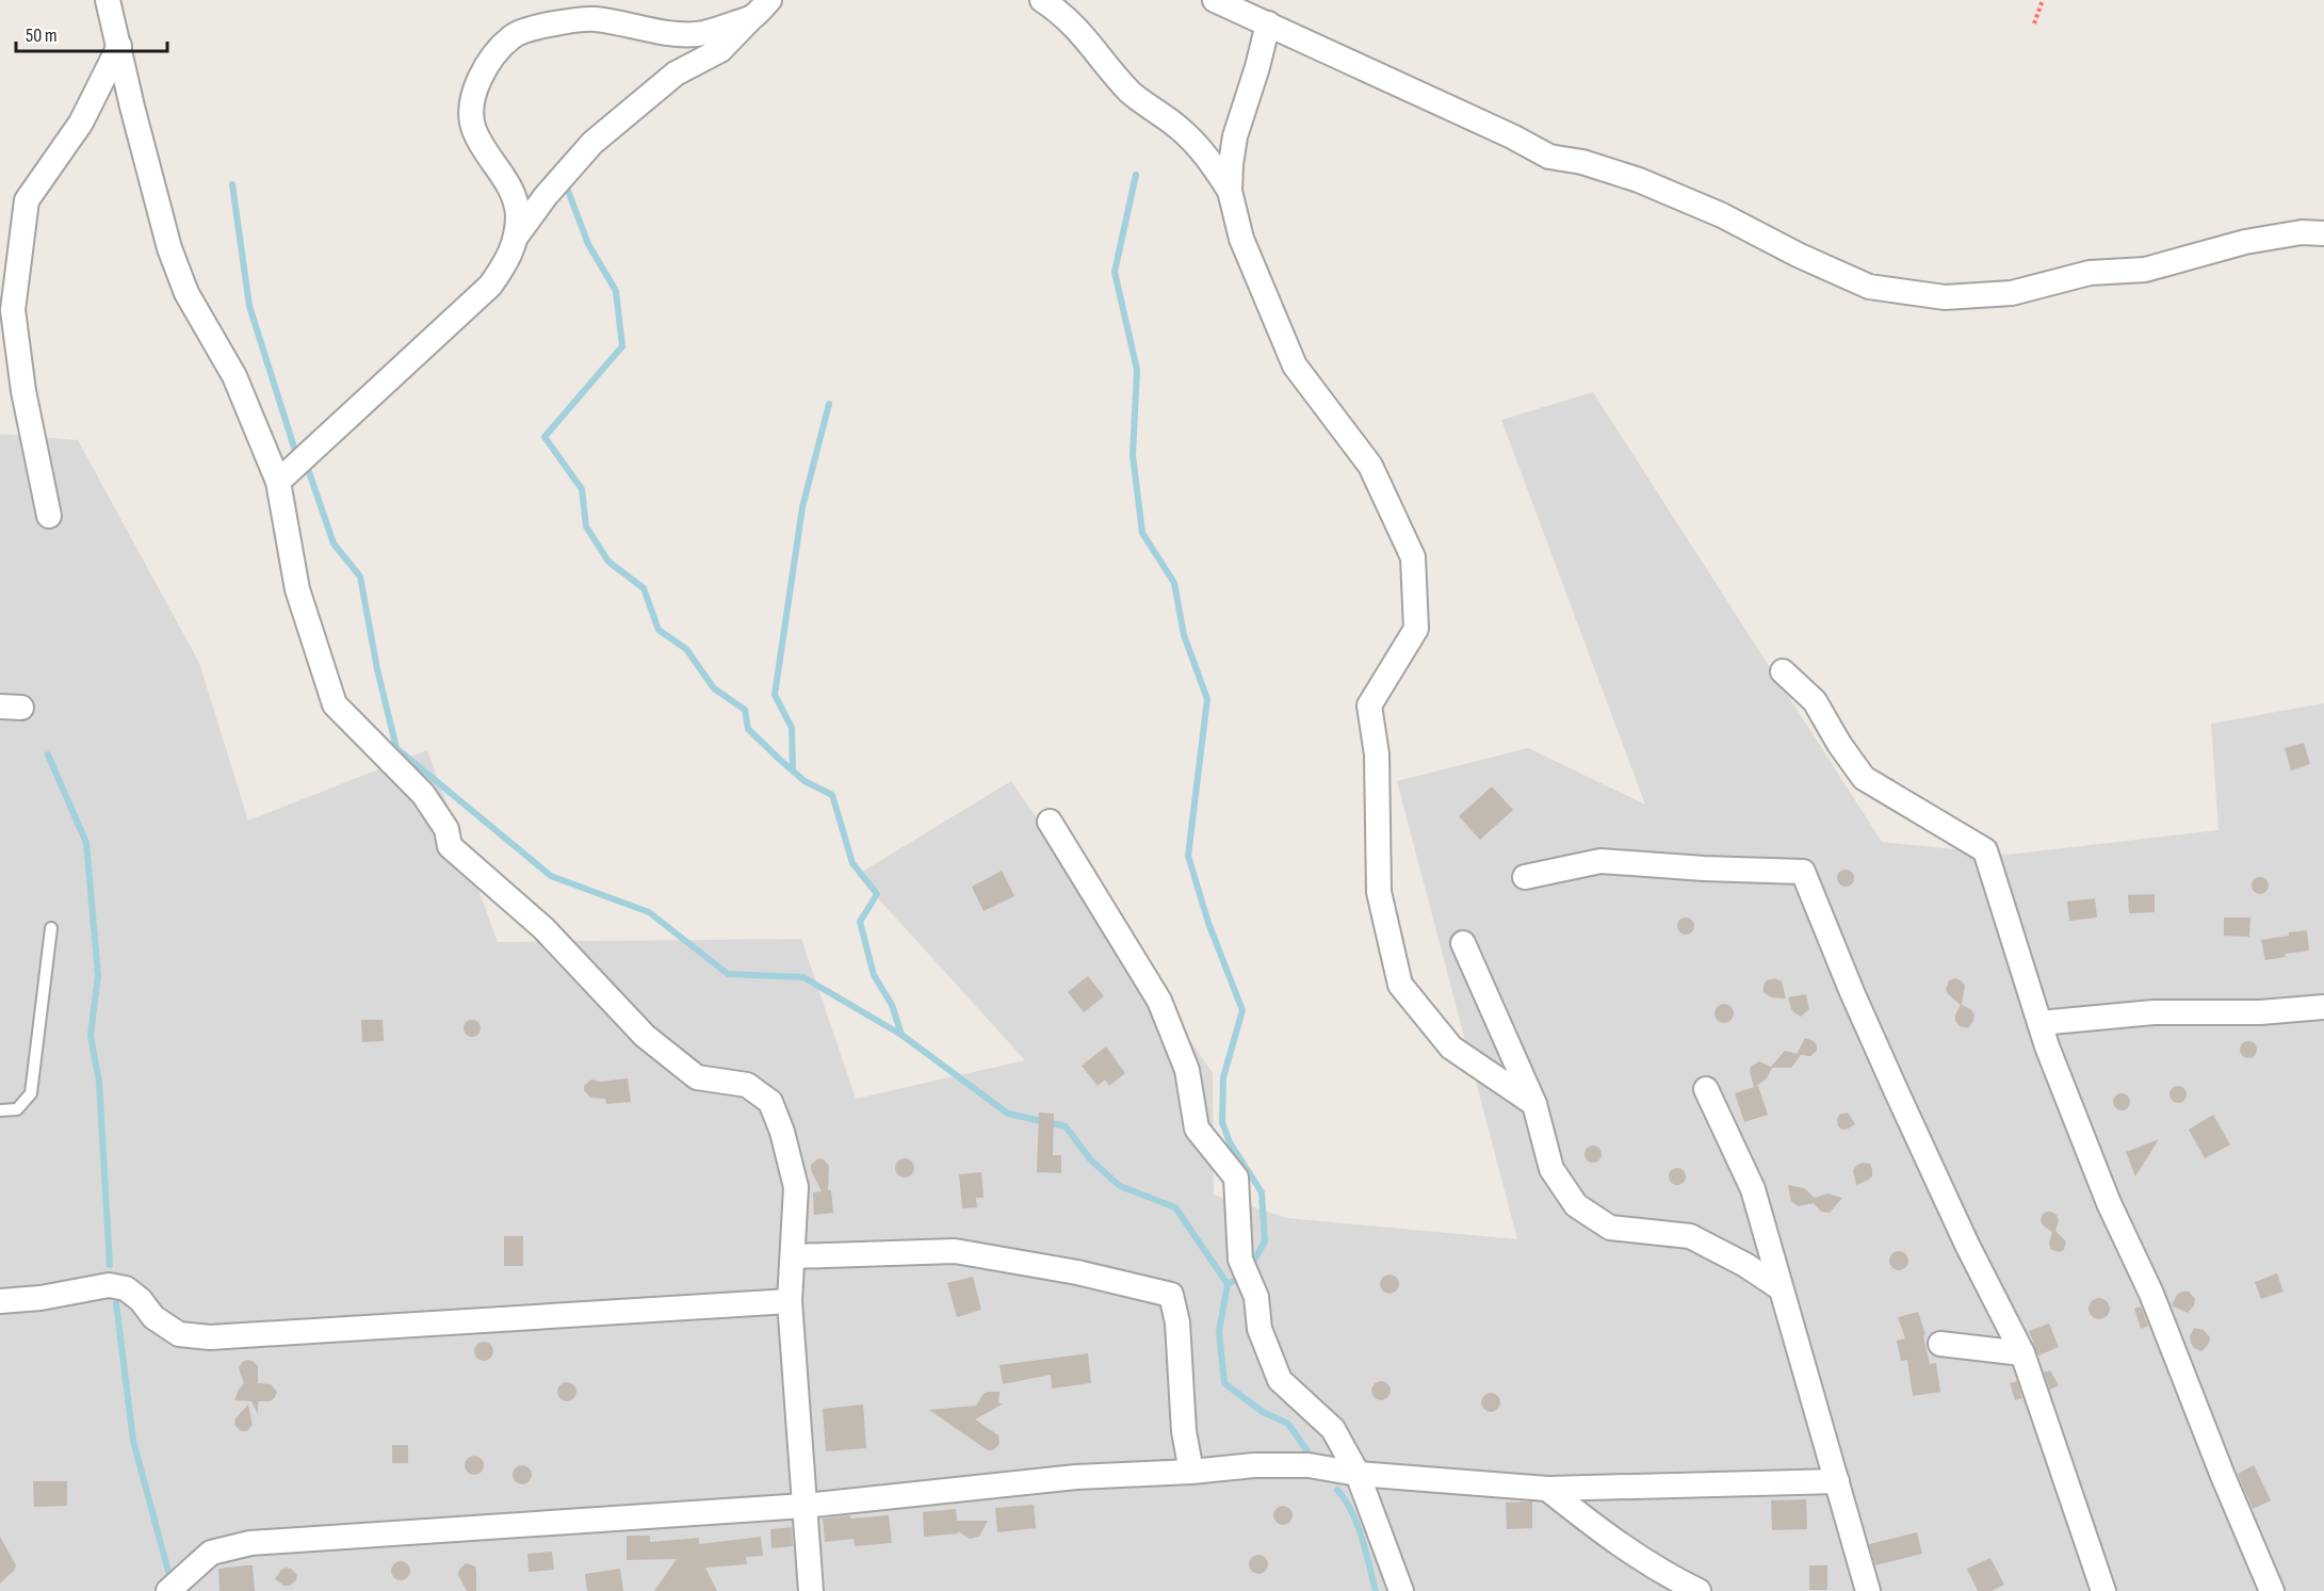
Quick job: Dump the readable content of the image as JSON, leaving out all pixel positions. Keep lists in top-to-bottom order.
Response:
{
  "scale_bar": "50 m"
}
